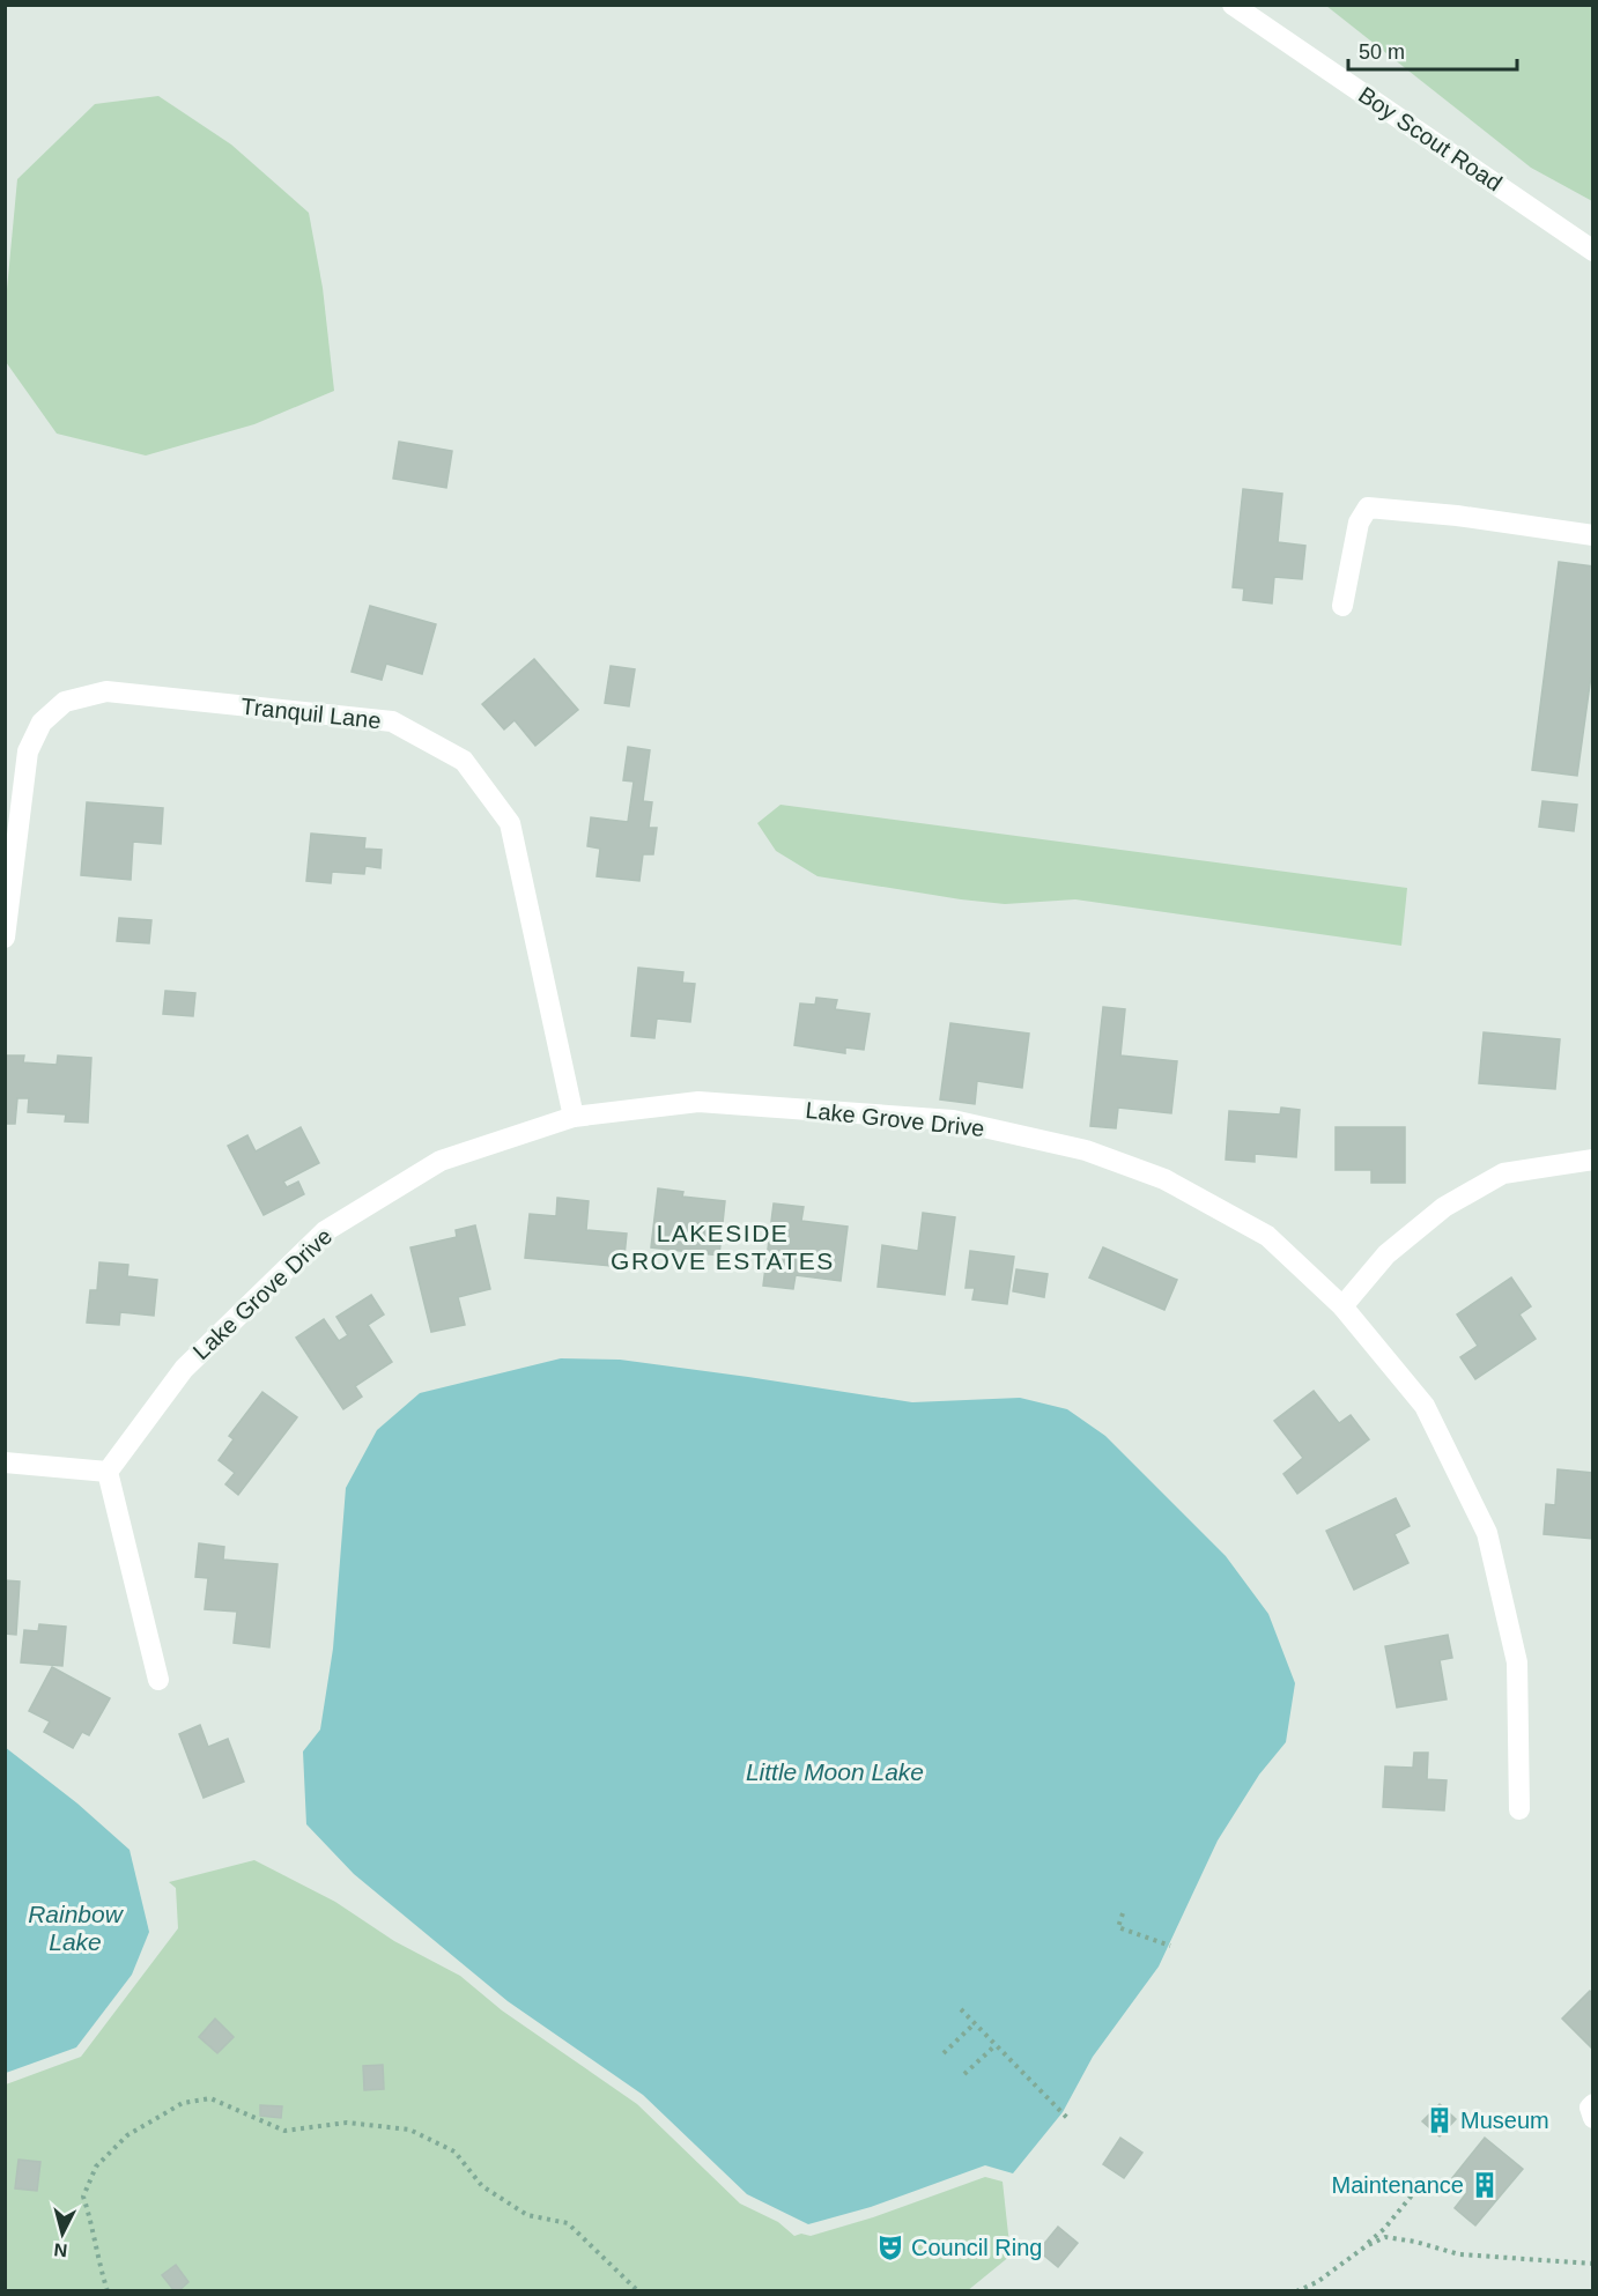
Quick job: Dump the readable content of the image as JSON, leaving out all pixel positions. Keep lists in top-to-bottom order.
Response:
{
  "streets": {
    "street": ["Boy Scout Road", "Tranquil Lane", "Lake Grove Drive"]
  },
  "crossings": [
    ["Tranquil Lane", "Lake Grove Drive"]
  ],
  "districts": ["LAKESIDE GROVE ESTATES"],
  "water": ["Little Moon Lake", "Rainbow Lake"],
  "places": {
    "building": ["Museum", "Maintenance"],
    "theatre": ["Council Ring"]
  },
  "scale_bar": "50 m",
  "north": "bottom"
}
